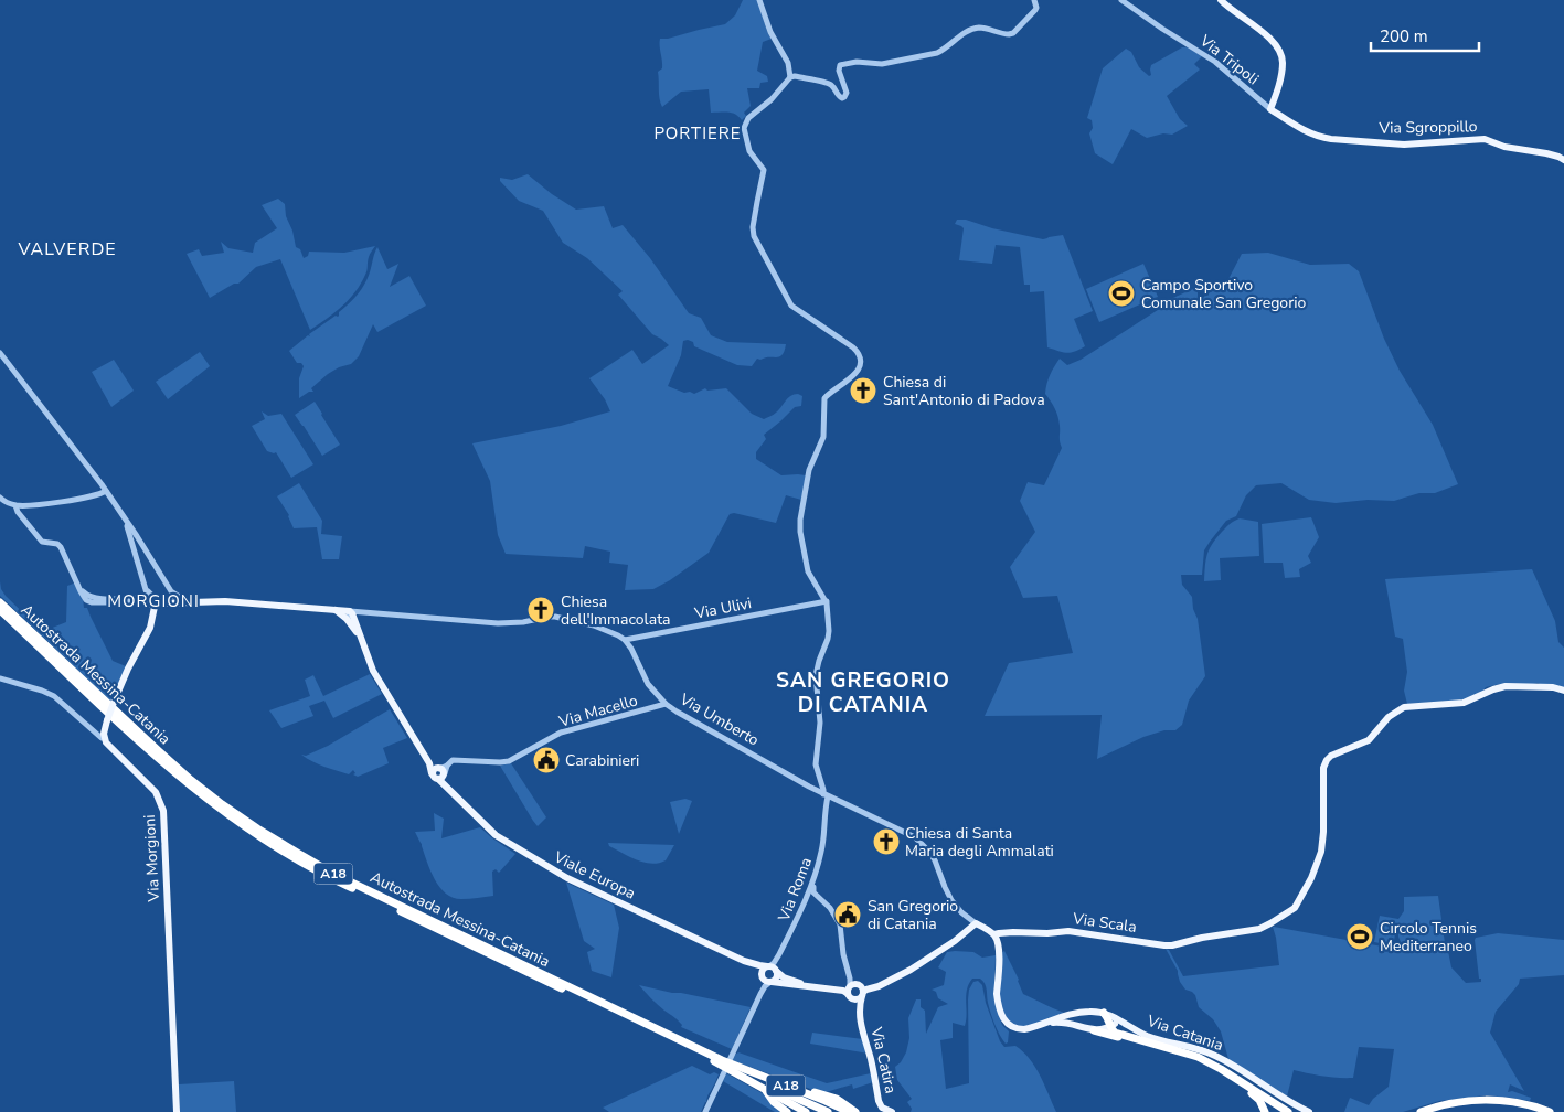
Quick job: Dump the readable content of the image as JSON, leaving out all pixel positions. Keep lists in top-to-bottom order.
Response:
{
  "streets": {
    "highway": ["Autostrada Messina-Catania", "A18"],
    "main road": [
      "Via Tripoli",
      "Via Sgroppillo",
      "Via Morgioni",
      "Viale Europa",
      "Via Scala",
      "Via Catania",
      "Via Catira"
    ],
    "street": [
      "Via Ulivi",
      "Via Macello",
      "Via Umberto",
      "Via Roma"
    ]
  },
  "crossings": [
    ["Via Tripoli", "Via Sgroppillo"],
    ["Via Ulivi", "Via Umberto"],
    ["Via Macello", "Via Umberto"],
    ["Via Macello", "Viale Europa"],
    ["Via Umberto", "Via Roma"]
  ],
  "districts": [
    "PORTIERE",
    "VALVERDE",
    "MORGIONI",
    "SAN GREGORIO DI CATANIA"
  ],
  "places": {
    "sports": ["Campo Sportivo Comunale San Gregorio", "Circolo Tennis Mediterraneo"],
    "church": ["Chiesa di Sant'Antonio di Padova", "Chiesa dell'Immacolata", "Chiesa di Santa Maria degli Ammalati"],
    "public building": ["Carabinieri", "San Gregorio di Catania"]
  },
  "scale_bar": "200 m"
}
